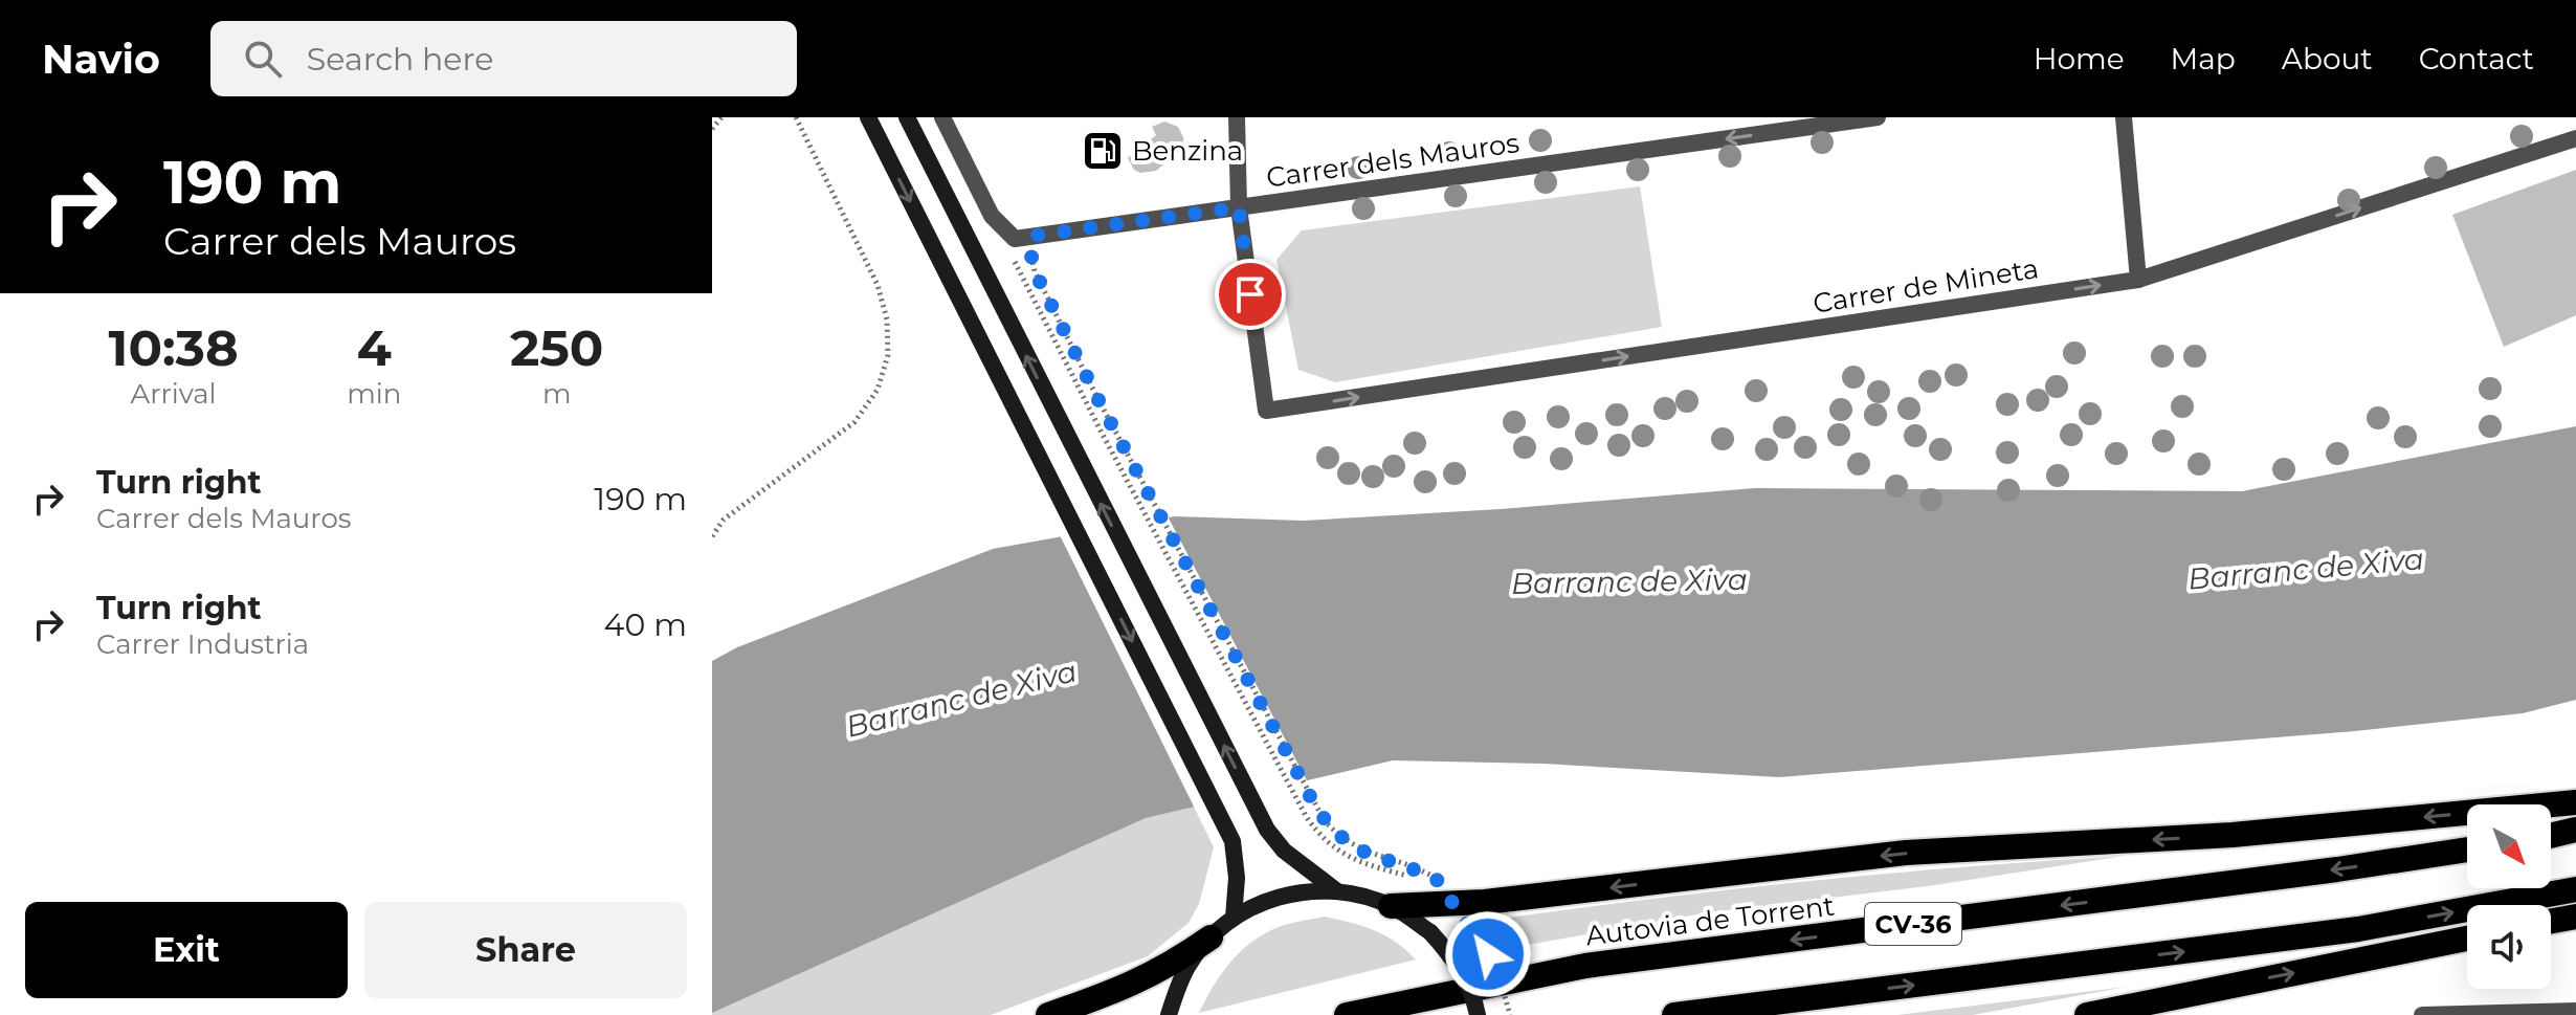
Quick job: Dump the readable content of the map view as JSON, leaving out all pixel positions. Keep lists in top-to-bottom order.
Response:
{
  "streets": {
    "highway": ["Autovia de Torrent", "CV-36"],
    "street": ["Carrer dels Mauros", "Carrer de Mineta"]
  },
  "crossings": [
    ["Carrer dels Mauros", "Carrer de Mineta"]
  ],
  "one_way": ["Carrer dels Mauros", "Carrer de Mineta"],
  "water": ["Barranc de Xiva"],
  "places": {
    "fuel station": ["Benzina"]
  },
  "north": "bottom right",
  "page": {
    "header": "Navio",
    "search": "Search here",
    "nav": [
      "Home",
      "Map",
      "About",
      "Contact"
    ],
    "turn": ["190 m", "Carrer dels Mauros"],
    "eta": [
      "10:38",
      "Arrival",
      "4",
      "min",
      "250",
      "m"
    ],
    "list": [
      {
        "name": "Turn right",
        "note": "Carrer dels Mauros",
        "value": "190 m"
      },
      {
        "name": "Turn right",
        "note": "Carrer Industria",
        "value": "40 m"
      }
    ],
    "buttons": ["Exit", "Share"]
  }
}
